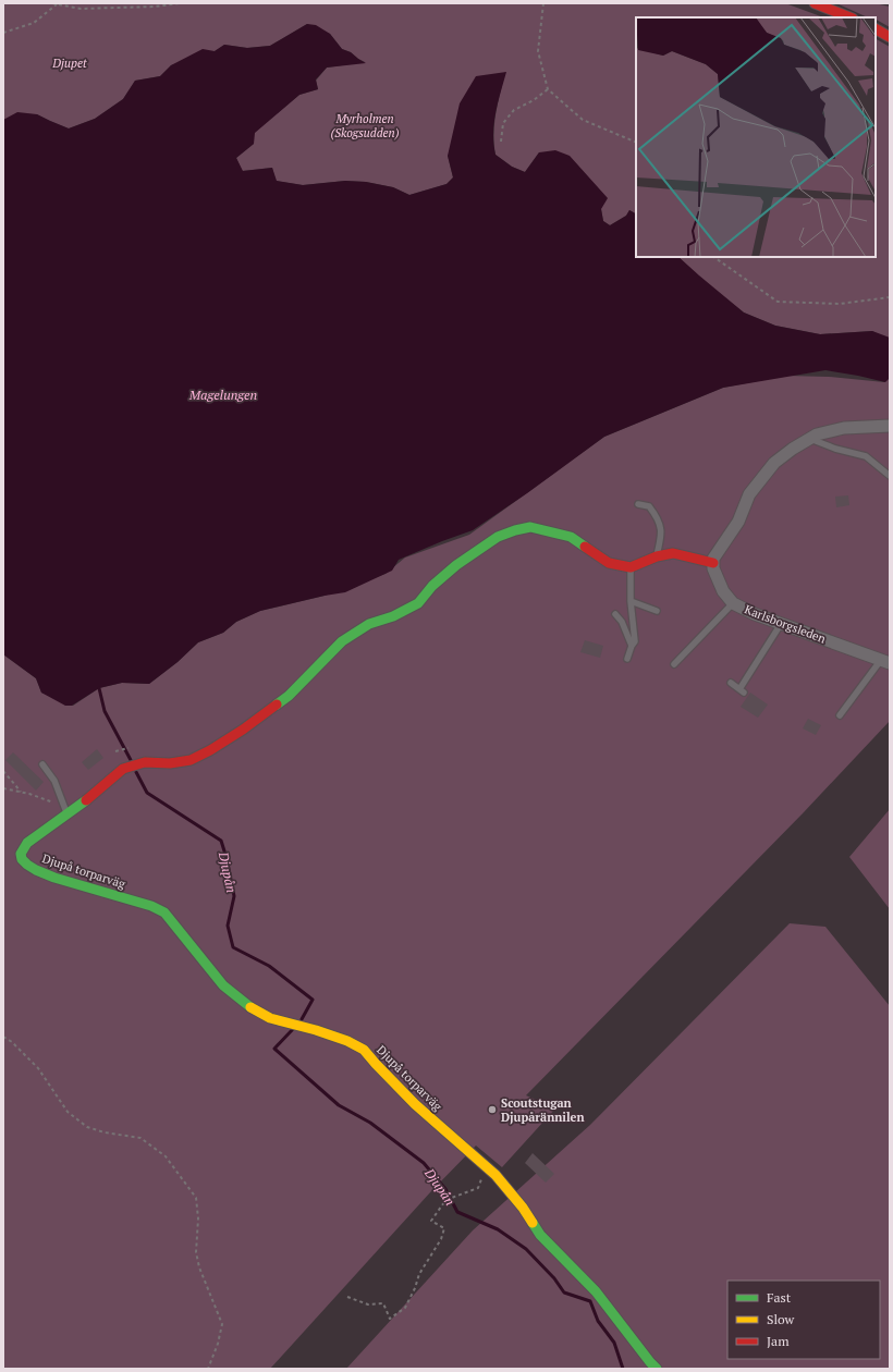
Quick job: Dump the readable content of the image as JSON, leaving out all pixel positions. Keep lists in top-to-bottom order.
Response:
{
  "streets": {
    "main road": ["Djupå torparväg"],
    "street": ["Karlsborgsleden"]
  },
  "water": ["Magelungen", "Djupån"],
  "parks": ["Djupet", "Myrholmen (Skogsudden)"],
  "places": ["Scoutstugan Djupårännilen"],
  "legend": ["Fast", "Slow", "Jam"]
}
